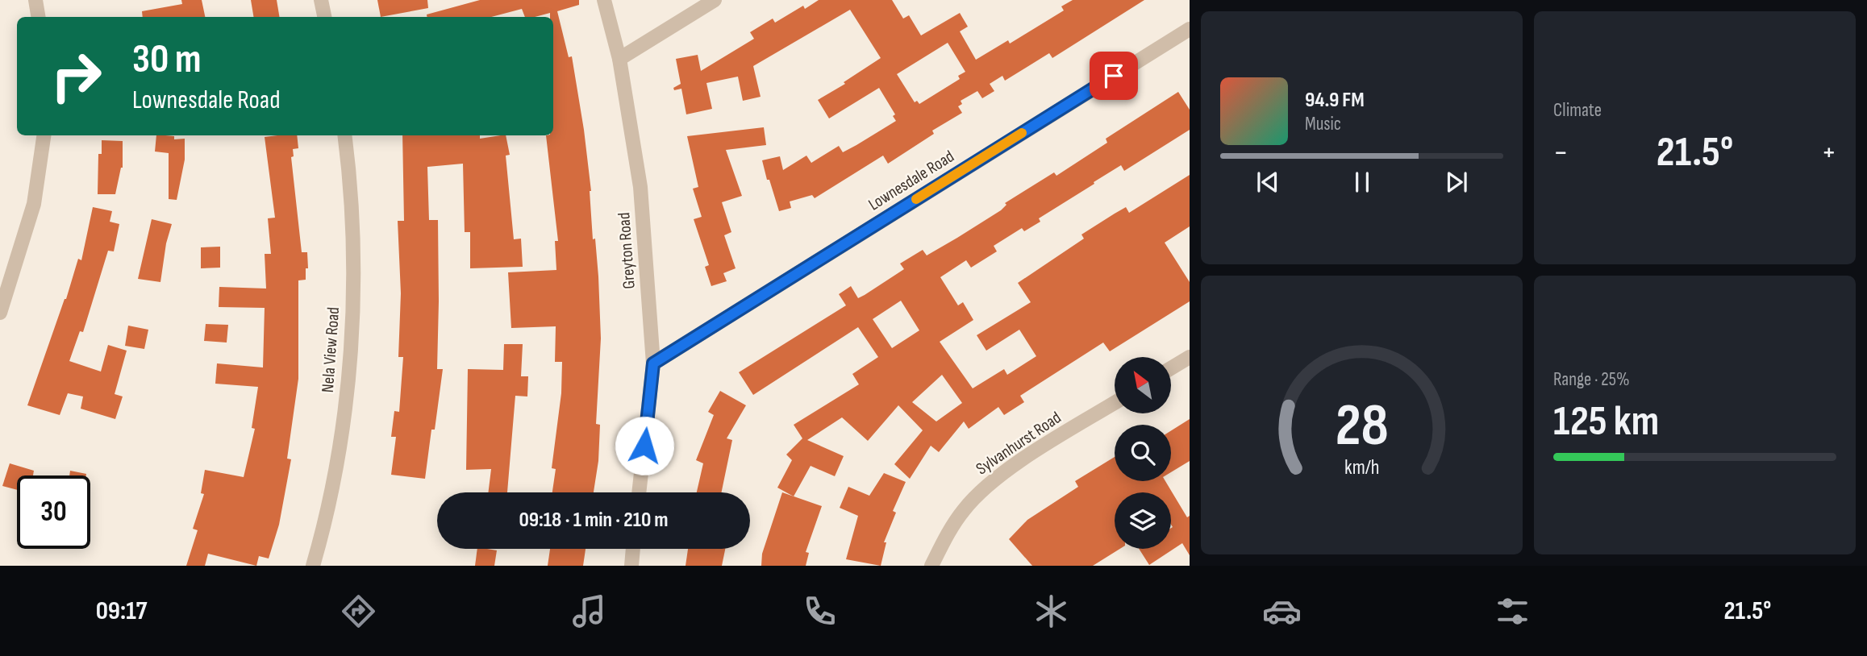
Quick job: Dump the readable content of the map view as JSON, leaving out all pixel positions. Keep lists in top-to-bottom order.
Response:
{
  "streets": {
    "street": [
      "Lownesdale Road",
      "Greyton Road",
      "Nela View Road",
      "Sylvanhurst Road"
    ]
  },
  "crossings": [
    ["Lownesdale Road", "Greyton Road"]
  ],
  "north": "top left",
  "page": {
    "tile": [
      "Climate",
      ["Range · 25%", "125 km"]
    ],
    "turn": ["30 m", "Lownesdale Road"],
    "song": ["94.9 FM", "Music"],
    "heat": ["−", "21.5°", "+"],
    "limit": "30",
    "trip": "09:18 · 1 min · 210 m",
    "tabs": ["09:17", "21.5°"],
    "gauge": ["28", "km/h"]
  }
}
